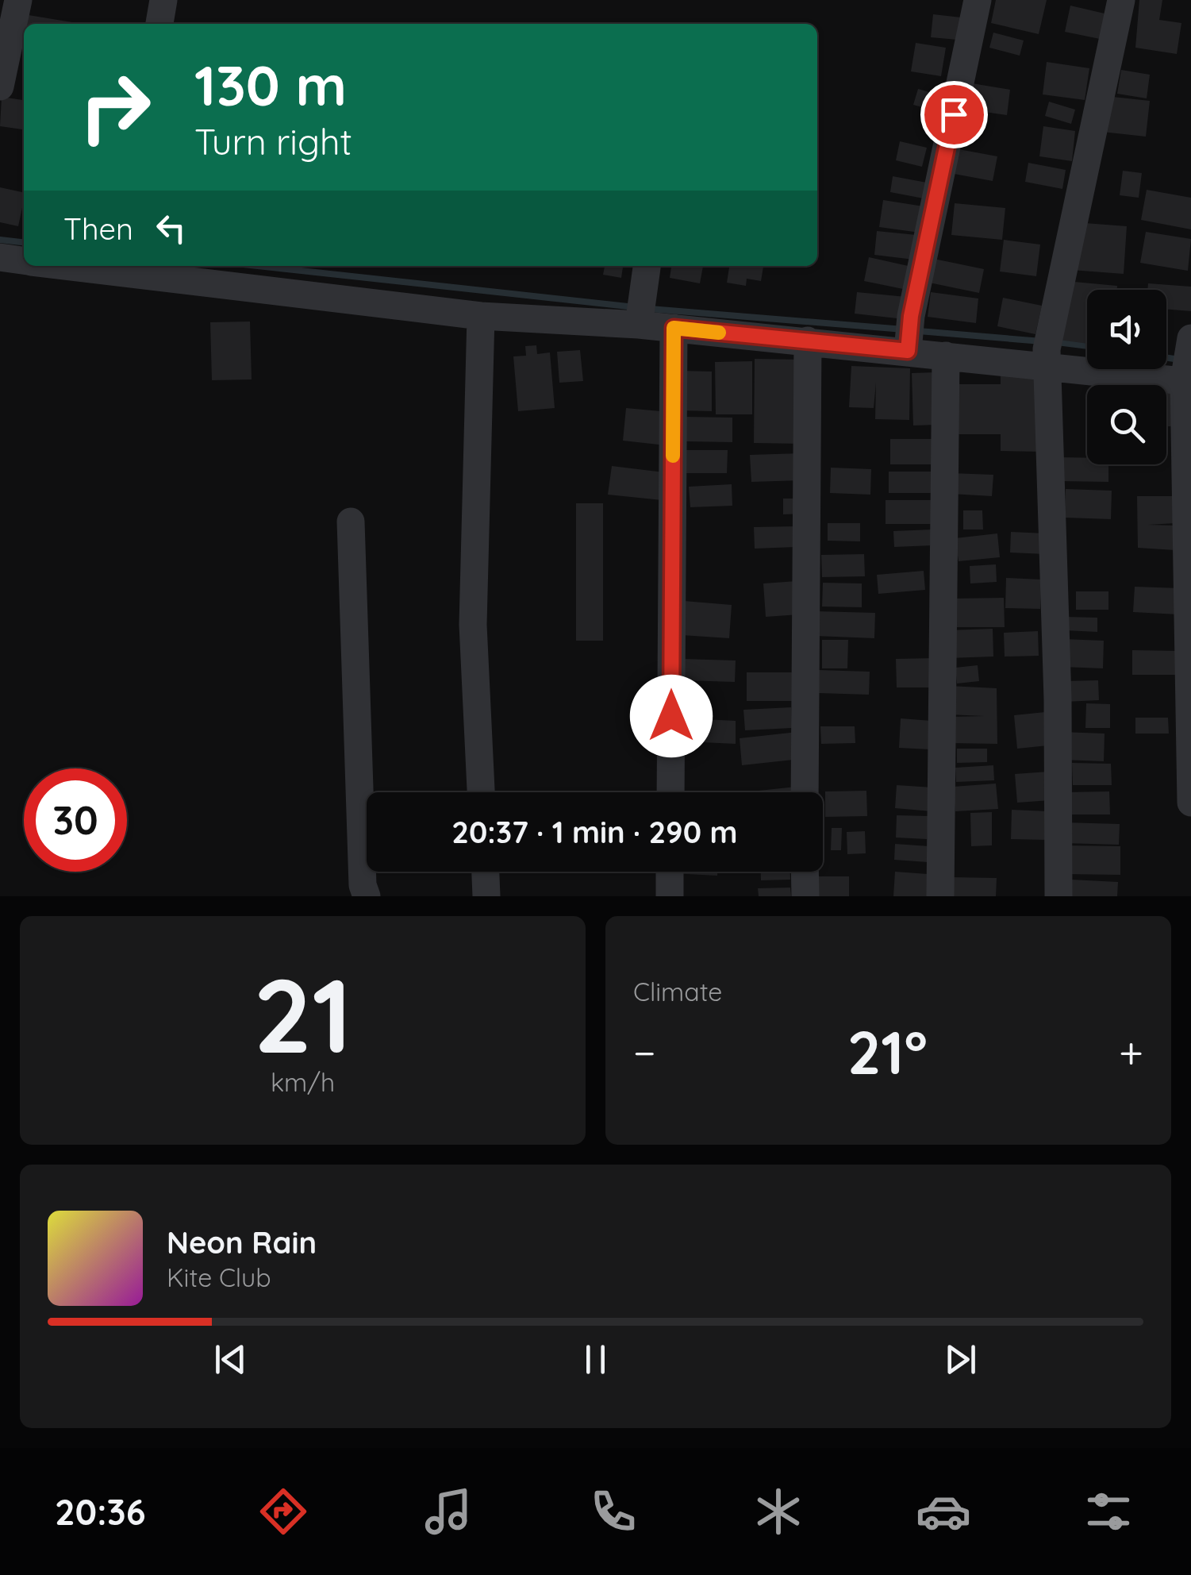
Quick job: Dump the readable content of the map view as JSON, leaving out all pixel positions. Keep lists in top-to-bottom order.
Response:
{
  "page": {
    "turn": ["130 m", "Turn right"],
    "then": "Then",
    "limit": "30",
    "trip": "20:37 · 1 min · 290 m",
    "tile": [
      ["21", "km/h"],
      "Climate"
    ],
    "heat": ["−", "21°", "+"],
    "song": ["Neon Rain", "Kite Club"],
    "tabs": "20:36"
  }
}
